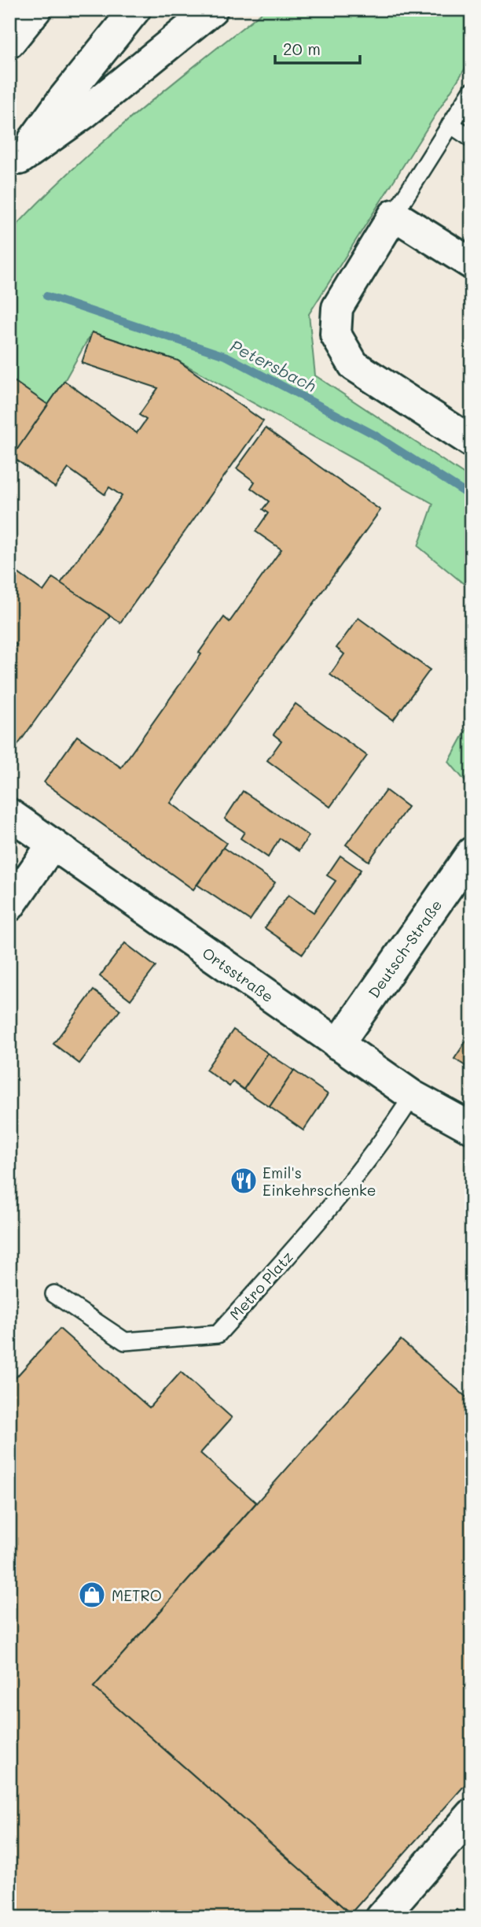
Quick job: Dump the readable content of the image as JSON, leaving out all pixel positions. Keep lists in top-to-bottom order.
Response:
{
  "streets": {
    "main road": ["Deutsch-Straße", "Ortsstraße"],
    "lane": ["Metro Platz"]
  },
  "crossings": [
    ["Deutsch-Straße", "Ortsstraße"],
    ["Ortsstraße", "Metro Platz"]
  ],
  "water": ["Petersbach"],
  "places": {
    "restaurant": ["Emil's Einkehrschenke"],
    "shop": ["METRO"]
  },
  "scale_bar": "20 m"
}
